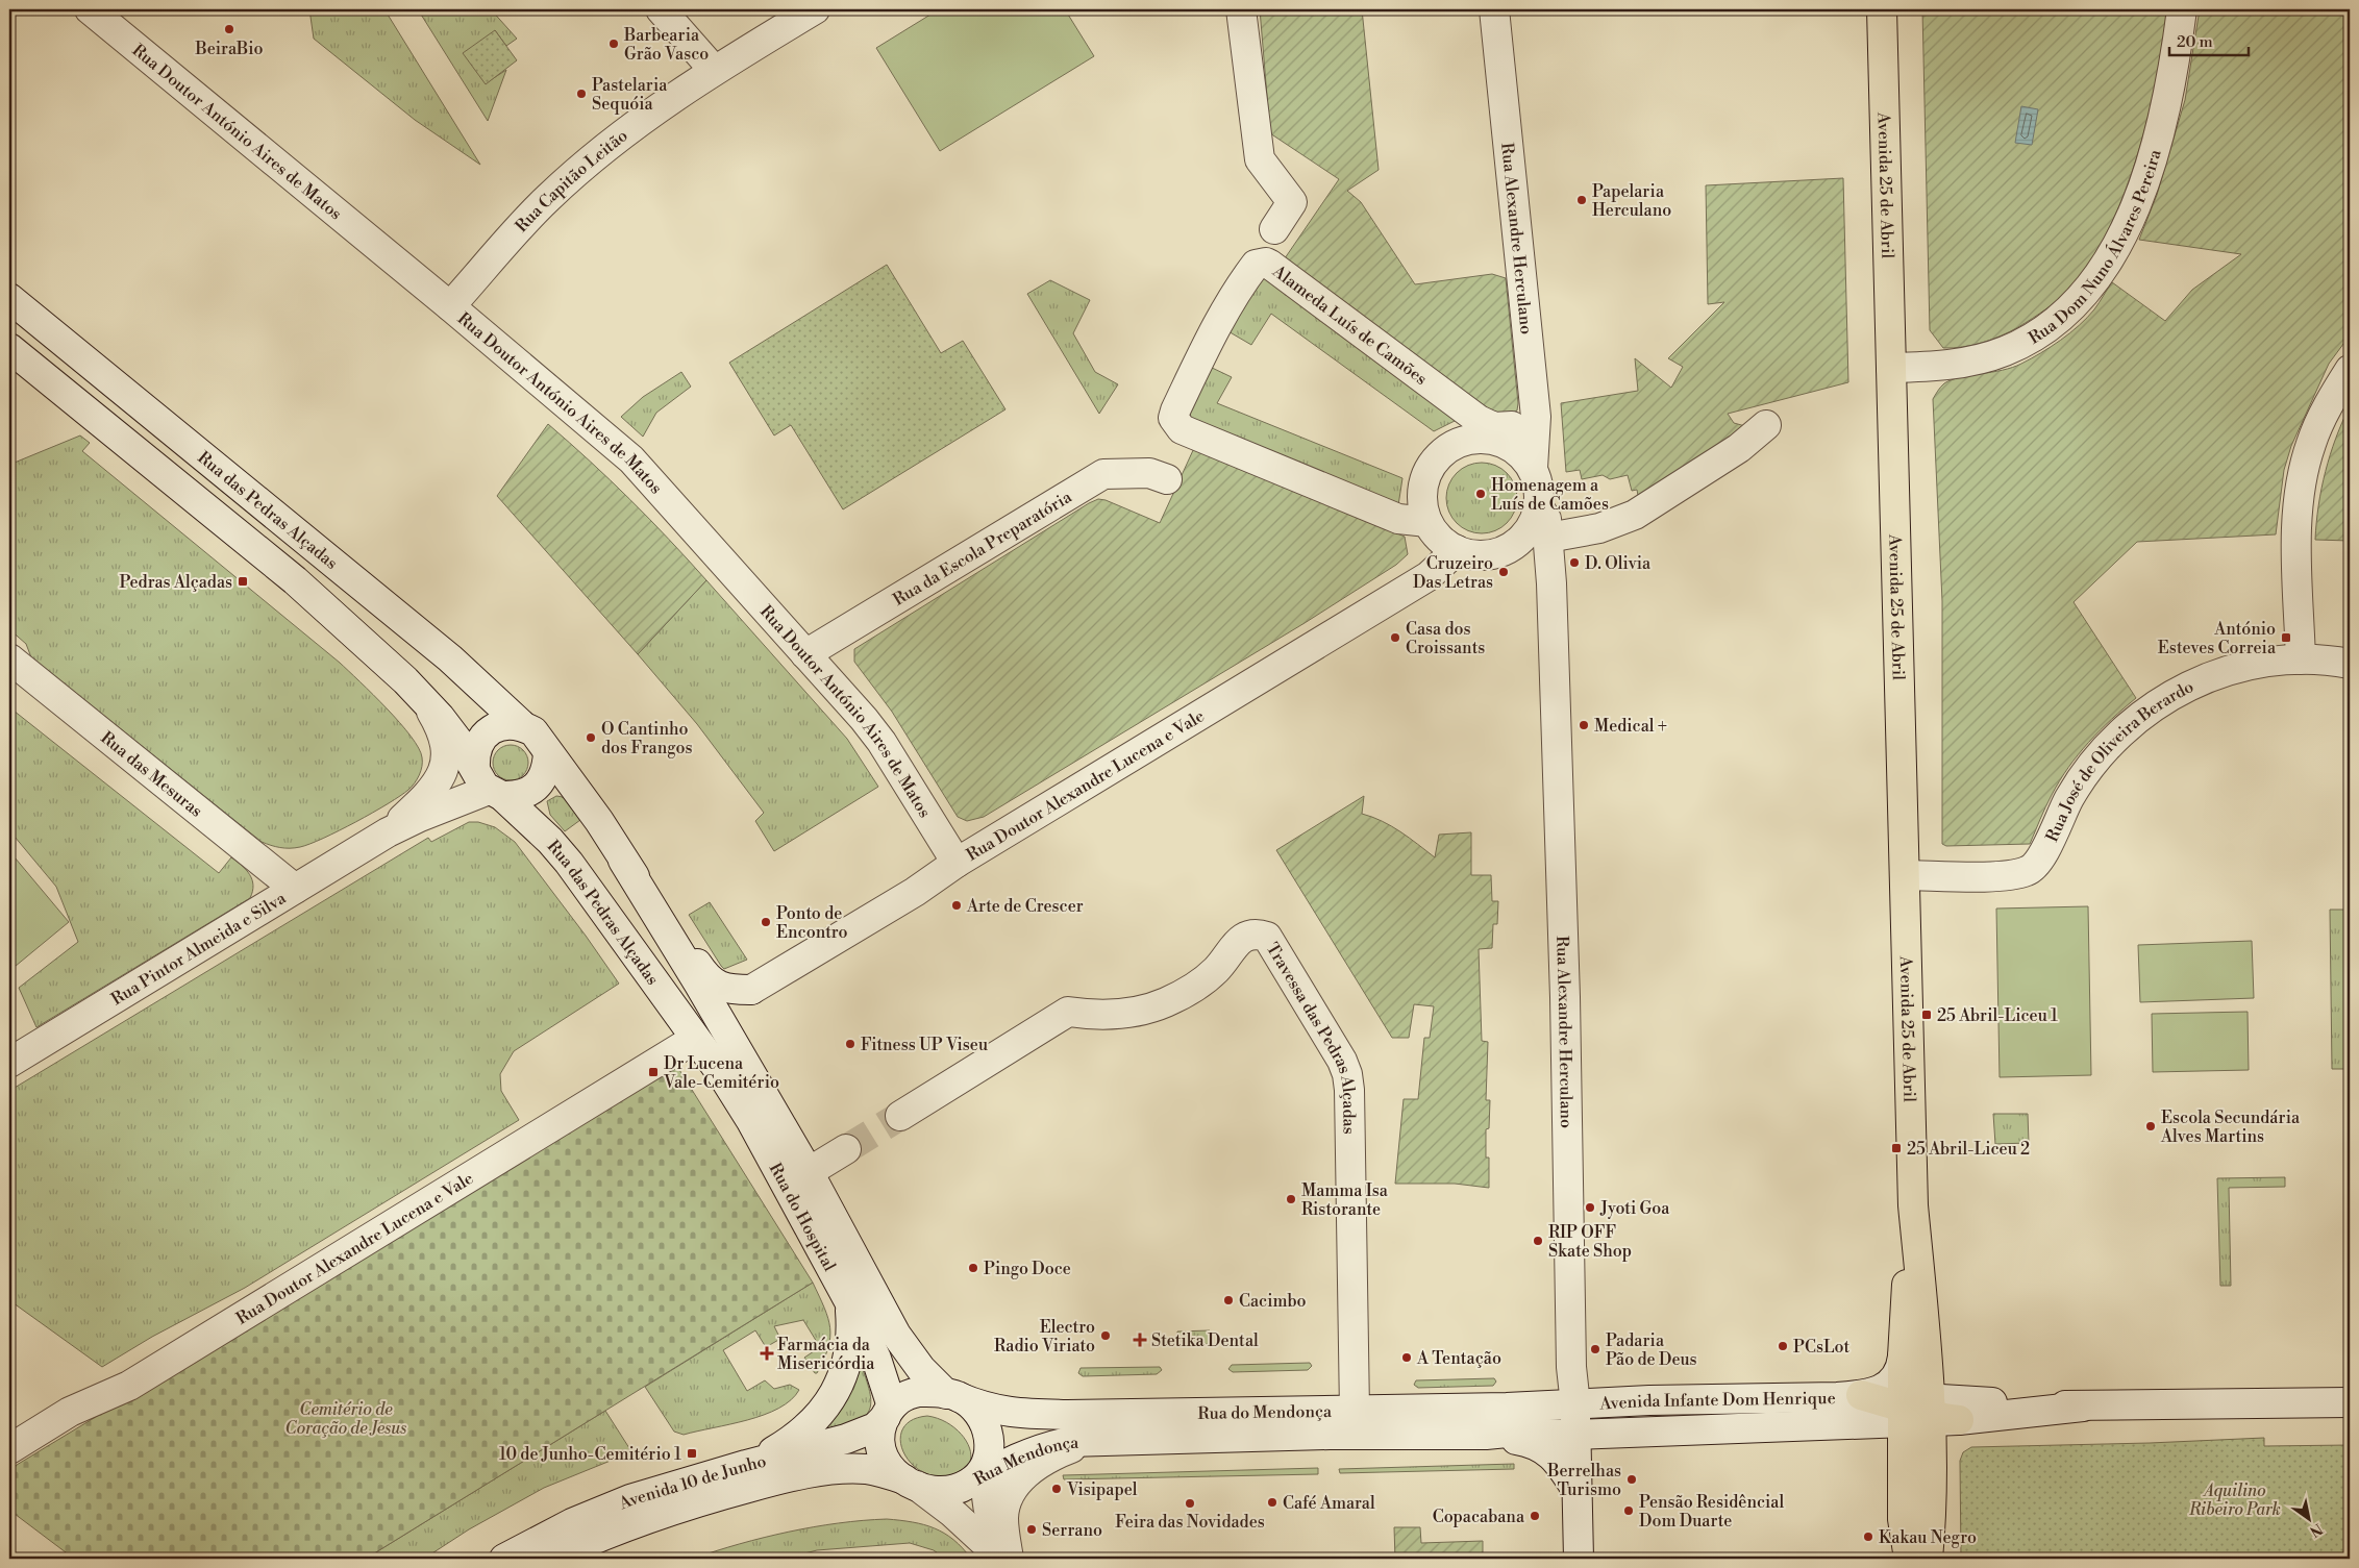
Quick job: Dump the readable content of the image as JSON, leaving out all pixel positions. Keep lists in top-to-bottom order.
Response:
{
  "streets": {
    "main road": ["Avenida 25 de Abril"],
    "street": [
      "Rua Doutor António Aires de Matos",
      "Rua Capitão Leitão",
      "Rua Alexandre Herculano",
      "Rua Dom Nuno Álvares Pereira",
      "Alameda Luís de Camões",
      "Rua das Pedras Alçadas",
      "Rua da Escola Preparatória",
      "Rua José de Oliveira Berardo",
      "Rua das Mesuras",
      "Rua Doutor Alexandre Lucena e Vale",
      "Rua Pintor Almeida e Silva",
      "Travessa das Pedras Alçadas",
      "Rua do Hospital",
      "Avenida Infante Dom Henrique",
      "Rua do Mendonça",
      "Rua Mendonça",
      "Avenida 10 de Junho"
    ]
  },
  "crossings": [
    ["Rua Doutor António Aires de Matos", "Rua Capitão Leitão"],
    ["Rua Doutor António Aires de Matos", "Rua da Escola Preparatória"],
    ["Rua Doutor António Aires de Matos", "Rua Doutor Alexandre Lucena e Vale"],
    ["Avenida 25 de Abril", "Rua Dom Nuno Álvares Pereira"],
    ["Avenida 25 de Abril", "Rua José de Oliveira Berardo"],
    ["Avenida 25 de Abril", "Avenida Infante Dom Henrique"],
    ["Rua Alexandre Herculano", "Alameda Luís de Camões"],
    ["Rua Alexandre Herculano", "Rua Doutor Alexandre Lucena e Vale"],
    ["Rua Alexandre Herculano", "Avenida Infante Dom Henrique"],
    ["Rua Alexandre Herculano", "Rua do Mendonça"],
    ["Alameda Luís de Camões", "Rua Doutor Alexandre Lucena e Vale"],
    ["Rua das Pedras Alçadas", "Rua Doutor Alexandre Lucena e Vale"],
    ["Rua das Pedras Alçadas", "Rua Pintor Almeida e Silva"],
    ["Rua das Pedras Alçadas", "Rua do Hospital"],
    ["Rua das Mesuras", "Rua Pintor Almeida e Silva"],
    ["Rua Doutor Alexandre Lucena e Vale", "Rua do Hospital"],
    ["Travessa das Pedras Alçadas", "Rua do Mendonça"],
    ["Rua do Hospital", "Rua do Mendonça"],
    ["Rua do Hospital", "Rua Mendonça"],
    ["Rua do Hospital", "Avenida 10 de Junho"],
    ["Avenida Infante Dom Henrique", "Rua do Mendonça"],
    ["Rua do Mendonça", "Rua Mendonça"],
    ["Rua do Mendonça", "Avenida 10 de Junho"],
    ["Rua Mendonça", "Avenida 10 de Junho"]
  ],
  "parks": ["Cemitério de Coração de Jesus", "Aquilino Ribeiro Park"],
  "places": {
    "other": [
      "BeiraBio",
      "Barbearia Grão Vasco",
      "Pastelaria Sequóia",
      "Papelaria Herculano",
      "Homenagem a Luís de Camões",
      "D. Olivia",
      "Cruzeiro Das Letras",
      "Casa dos Croissants",
      "Medical +",
      "O Cantinho dos Frangos",
      "Arte de Crescer",
      "Ponto de Encontro",
      "Fitness UP Viseu",
      "Escola Secundária Alves Martins",
      "Mamma Isa Ristorante",
      "Jyoti Goa",
      "RIP OFF Skate Shop",
      "Pingo Doce",
      "Cacimbo",
      "Electro Radio Viriato",
      "PCsLot",
      "Padaria Pão de Deus",
      "A Tentação",
      "Berrelhas Turismo",
      "Visipapel",
      "Café Amaral",
      "Feira das Novidades",
      "Pensão Residêncial Dom Duarte",
      "Copacabana",
      "Serrano",
      "Kakau Negro"
    ],
    "transit": [
      "Pedras Alçadas",
      "António Esteves Correia",
      "25 Abril-Liceu 1",
      "Dr Lucena Vale-Cemitério",
      "25 Abril-Liceu 2",
      "10 de Junho-Cemitério 1"
    ],
    "health": ["Stetika Dental", "Farmácia da Misericórdia"]
  },
  "scale_bar": "20 m",
  "north": "bottom right"
}
